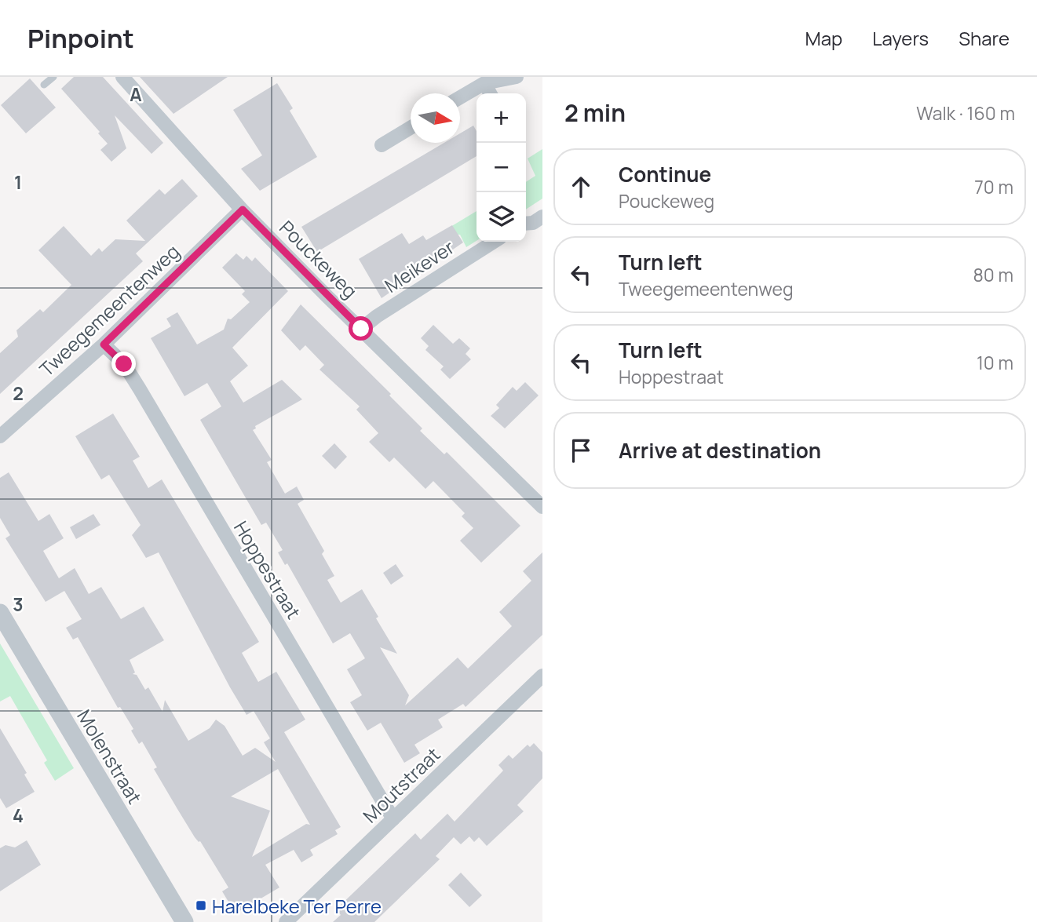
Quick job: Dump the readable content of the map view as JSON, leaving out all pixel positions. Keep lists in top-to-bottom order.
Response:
{
  "streets": {
    "street": [
      "Pouckeweg",
      "Meikever",
      "Tweegemeentenweg",
      "Hoppestraat",
      "Molenstraat",
      "Moutstraat"
    ]
  },
  "crossings": [
    ["Pouckeweg", "Meikever"],
    ["Pouckeweg", "Tweegemeentenweg"],
    ["Tweegemeentenweg", "Hoppestraat"],
    ["Hoppestraat", "Moutstraat"]
  ],
  "places": {
    "transit": ["Harelbeke Ter Perre"]
  },
  "north": "right",
  "page": {
    "header": "Pinpoint",
    "nav": ["Map", "Layers", "Share"],
    "heading": ["2 min", "Walk · 160 m"],
    "map_buttons": ["+", "−"],
    "list": [
      ["Continue", "Pouckeweg", "70 m"],
      ["Turn left", "Tweegemeentenweg", "80 m"],
      ["Turn left", "Hoppestraat", "10 m"],
      "Arrive at destination"
    ]
  },
  "grid": {
    "columns": ["A"],
    "rows": [
      "1",
      "2",
      "3",
      "4"
    ]
  }
}
